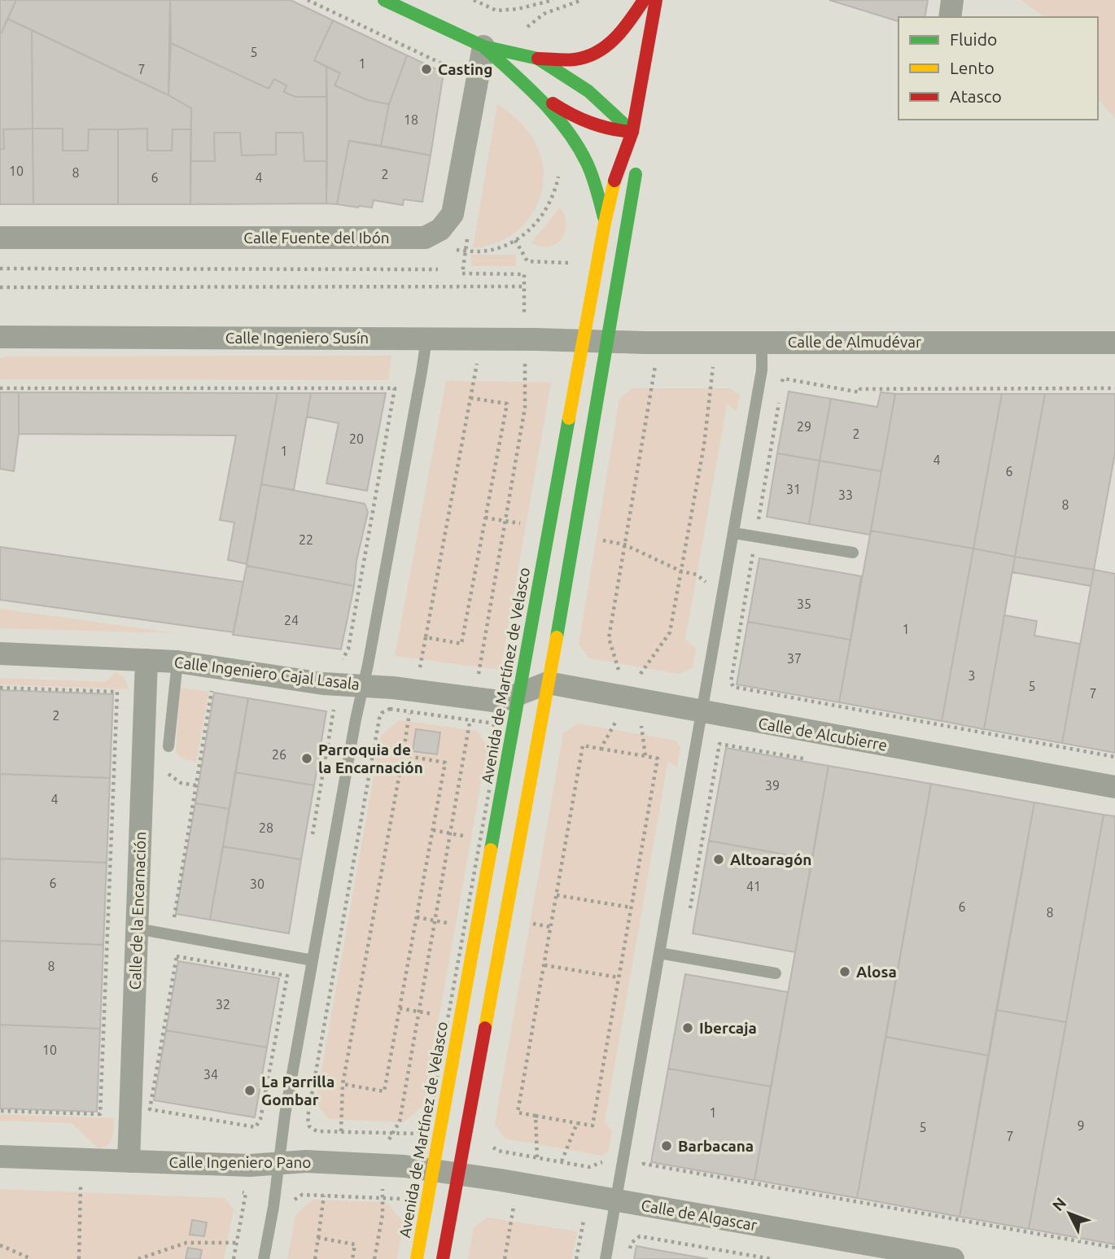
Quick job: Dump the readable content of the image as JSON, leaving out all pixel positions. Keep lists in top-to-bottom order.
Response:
{
  "streets": {
    "highway": ["Avenida de Martínez de Velasco"],
    "street": [
      "Calle Fuente del Ibón",
      "Calle Ingeniero Susín",
      "Calle de Almudévar",
      "Calle Ingeniero Cajal Lasala",
      "Calle de Alcubierre",
      "Calle de la Encarnación",
      "Calle Ingeniero Pano",
      "Calle de Algascar"
    ]
  },
  "crossings": [
    ["Calle Ingeniero Susín", "Calle de Almudévar"],
    ["Calle Ingeniero Susín", "Avenida de Martínez de Velasco"],
    ["Calle de Almudévar", "Avenida de Martínez de Velasco"],
    ["Calle Ingeniero Cajal Lasala", "Avenida de Martínez de Velasco"],
    ["Calle Ingeniero Cajal Lasala", "Calle de Alcubierre"],
    ["Calle Ingeniero Cajal Lasala", "Calle de la Encarnación"],
    ["Avenida de Martínez de Velasco", "Calle de Alcubierre"],
    ["Avenida de Martínez de Velasco", "Calle Ingeniero Pano"],
    ["Avenida de Martínez de Velasco", "Calle de Algascar"],
    ["Calle de la Encarnación", "Calle Ingeniero Pano"],
    ["Calle Ingeniero Pano", "Calle de Algascar"]
  ],
  "places": [
    "Casting",
    "Parroquia de la Encarnación",
    "Altoaragón",
    "Alosa",
    "Ibercaja",
    "La Parrilla Gombar",
    "Barbacana"
  ],
  "house_numbers": [
    "5",
    "1",
    "7",
    "18",
    "10",
    "8",
    "2",
    "6",
    "4",
    "29",
    "2",
    "20",
    "1",
    "4",
    "6",
    "31",
    "33",
    "8",
    "22",
    "35",
    "24",
    "1",
    "37",
    "3",
    "5",
    "7",
    "2",
    "26",
    "39",
    "4",
    "28",
    "6",
    "30",
    "41",
    "6",
    "8",
    "8",
    "32",
    "10",
    "34",
    "1",
    "9",
    "5",
    "7"
  ],
  "legend": ["Fluido", "Lento", "Atasco"],
  "north": "top left"
}
